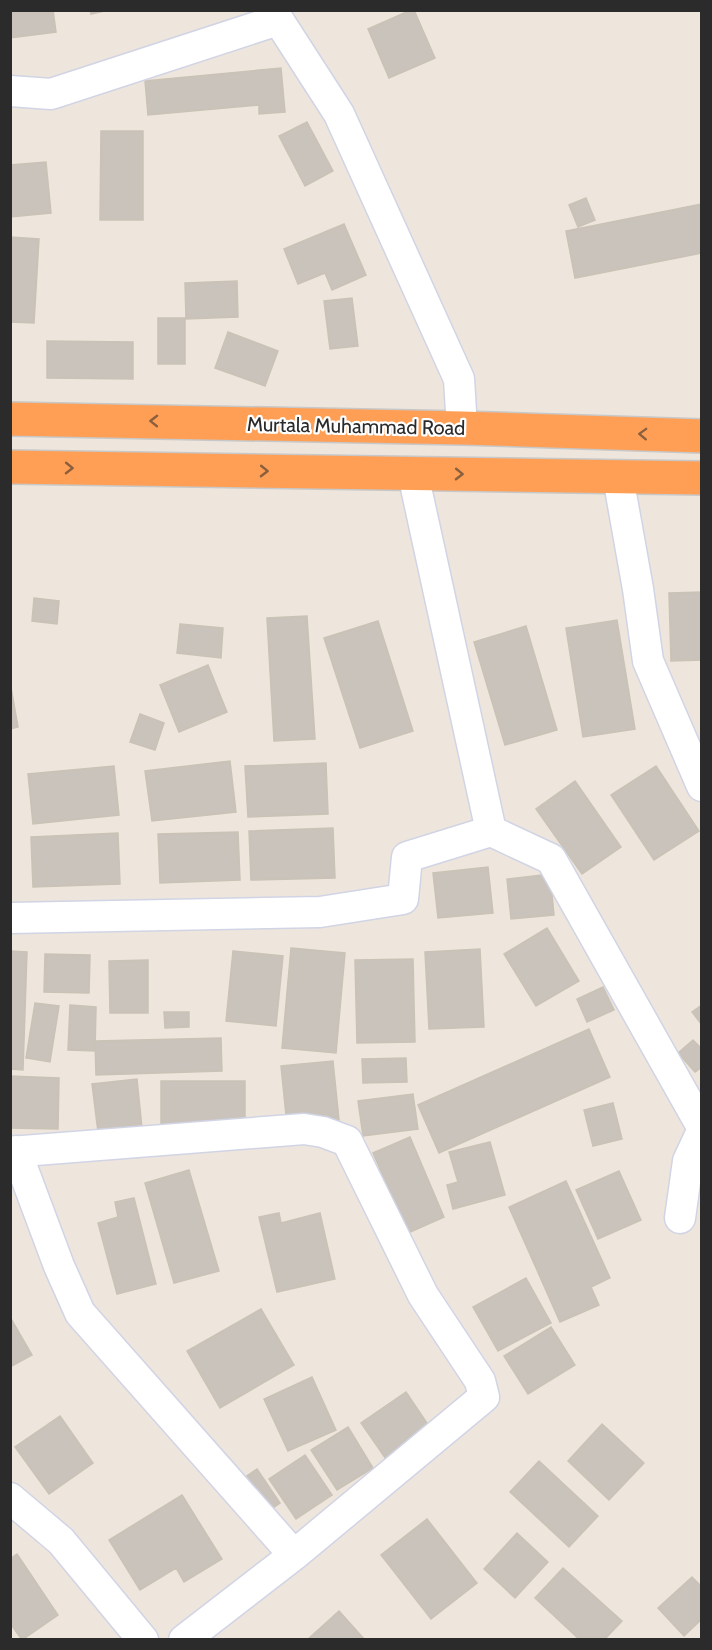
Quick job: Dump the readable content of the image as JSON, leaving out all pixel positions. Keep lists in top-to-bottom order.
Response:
{
  "streets": {
    "highway": ["Murtala Muhammad Road"]
  }
}
